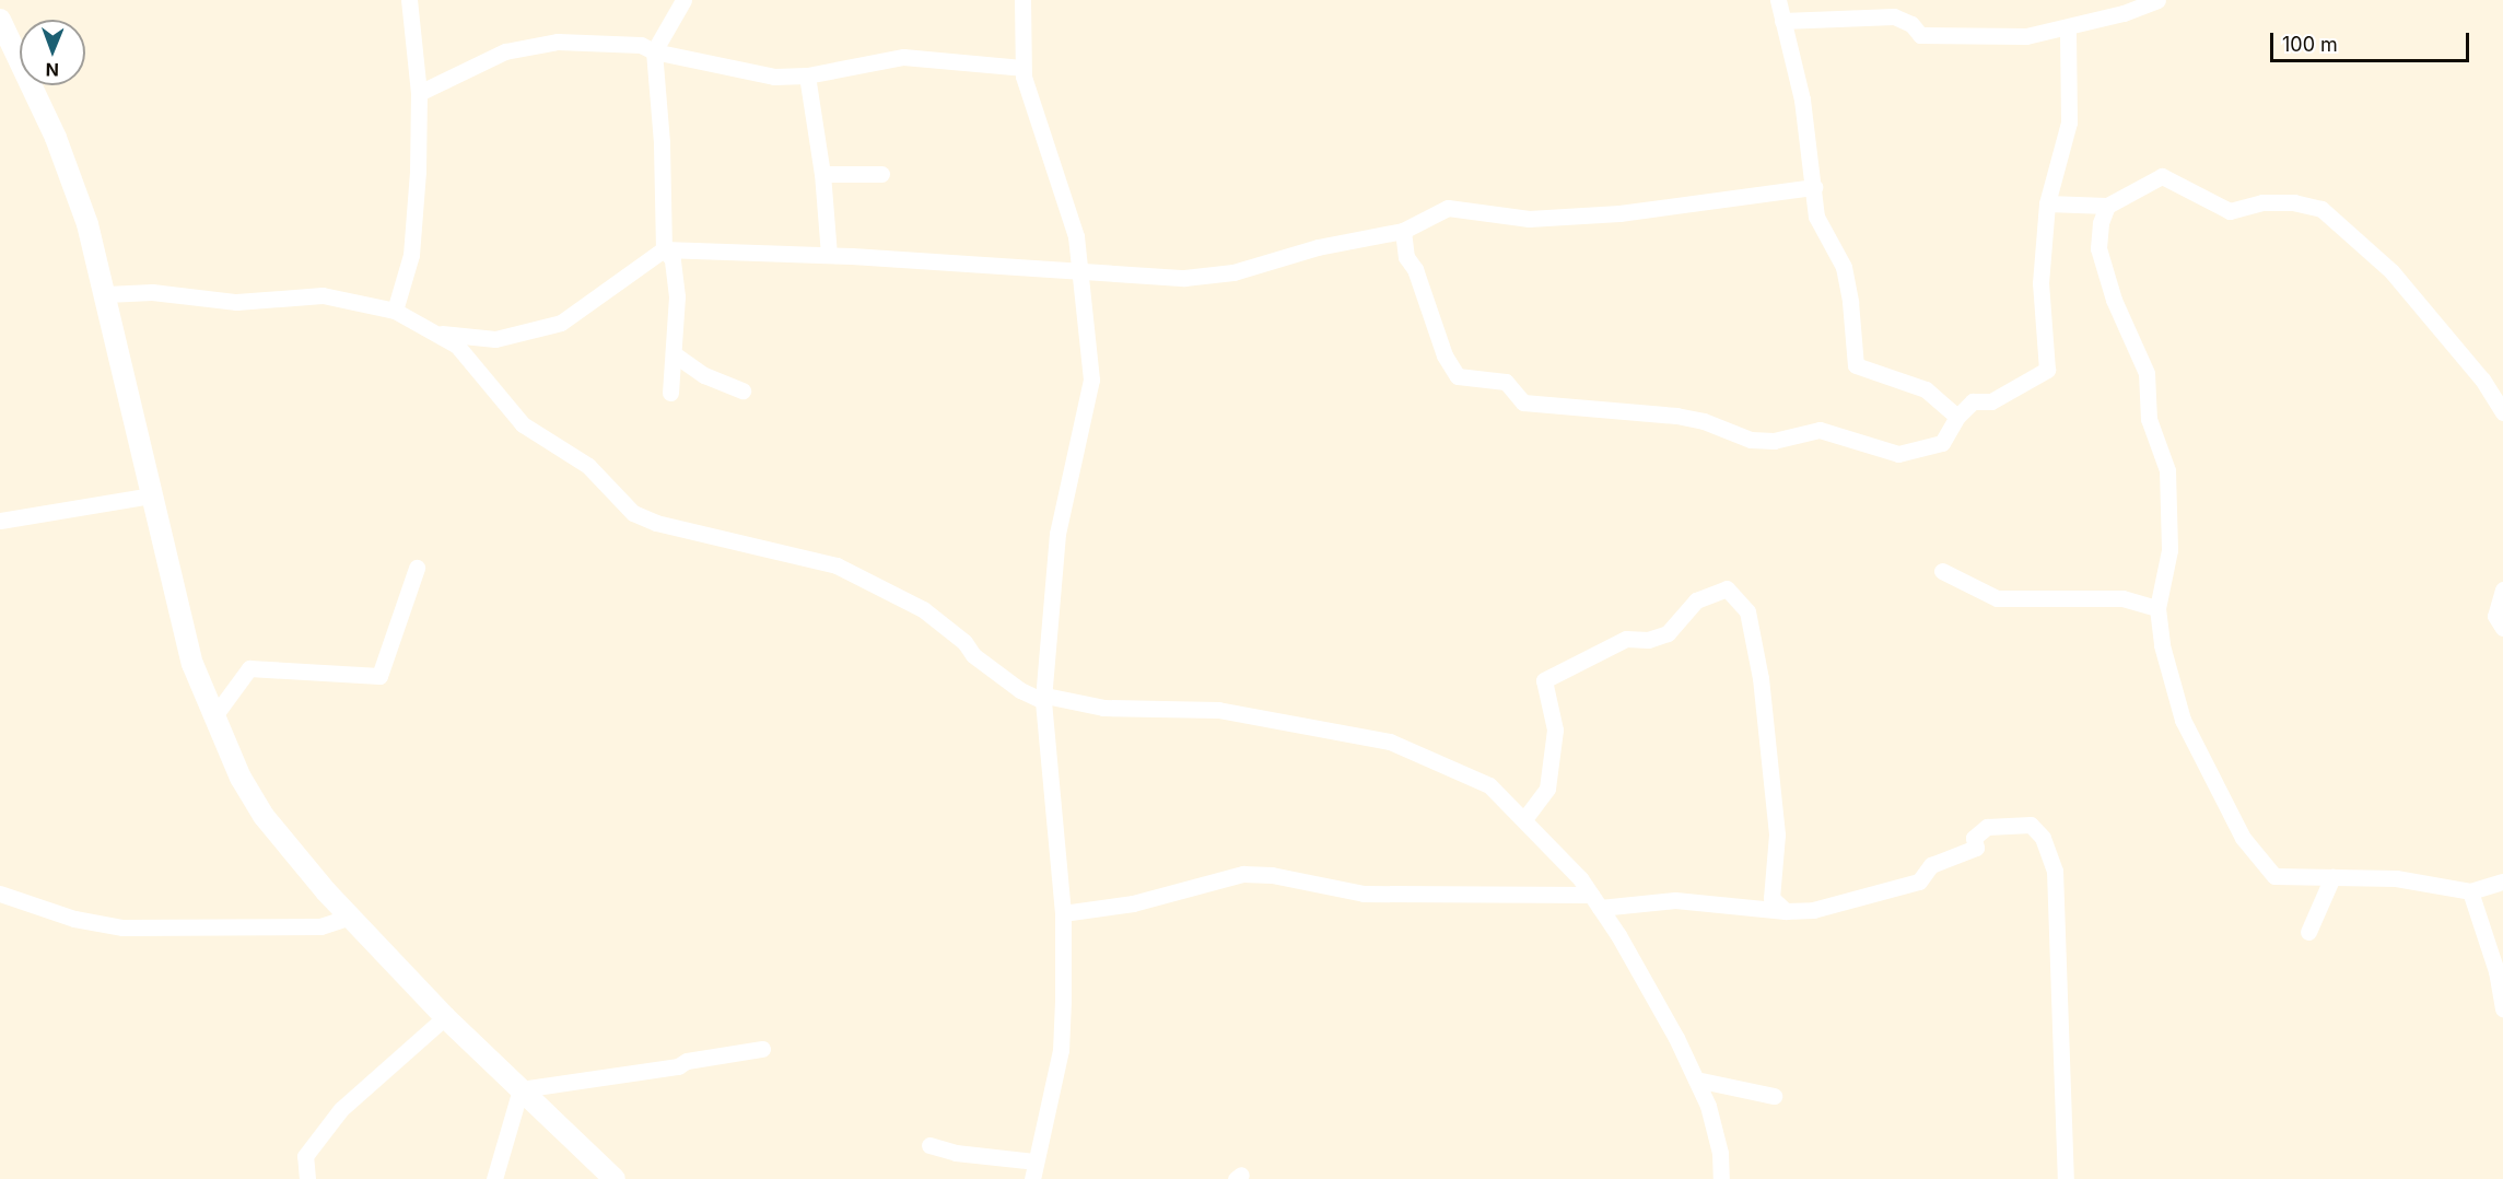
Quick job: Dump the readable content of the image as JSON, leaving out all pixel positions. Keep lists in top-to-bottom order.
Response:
{
  "scale_bar": "100 m",
  "north": "bottom"
}
